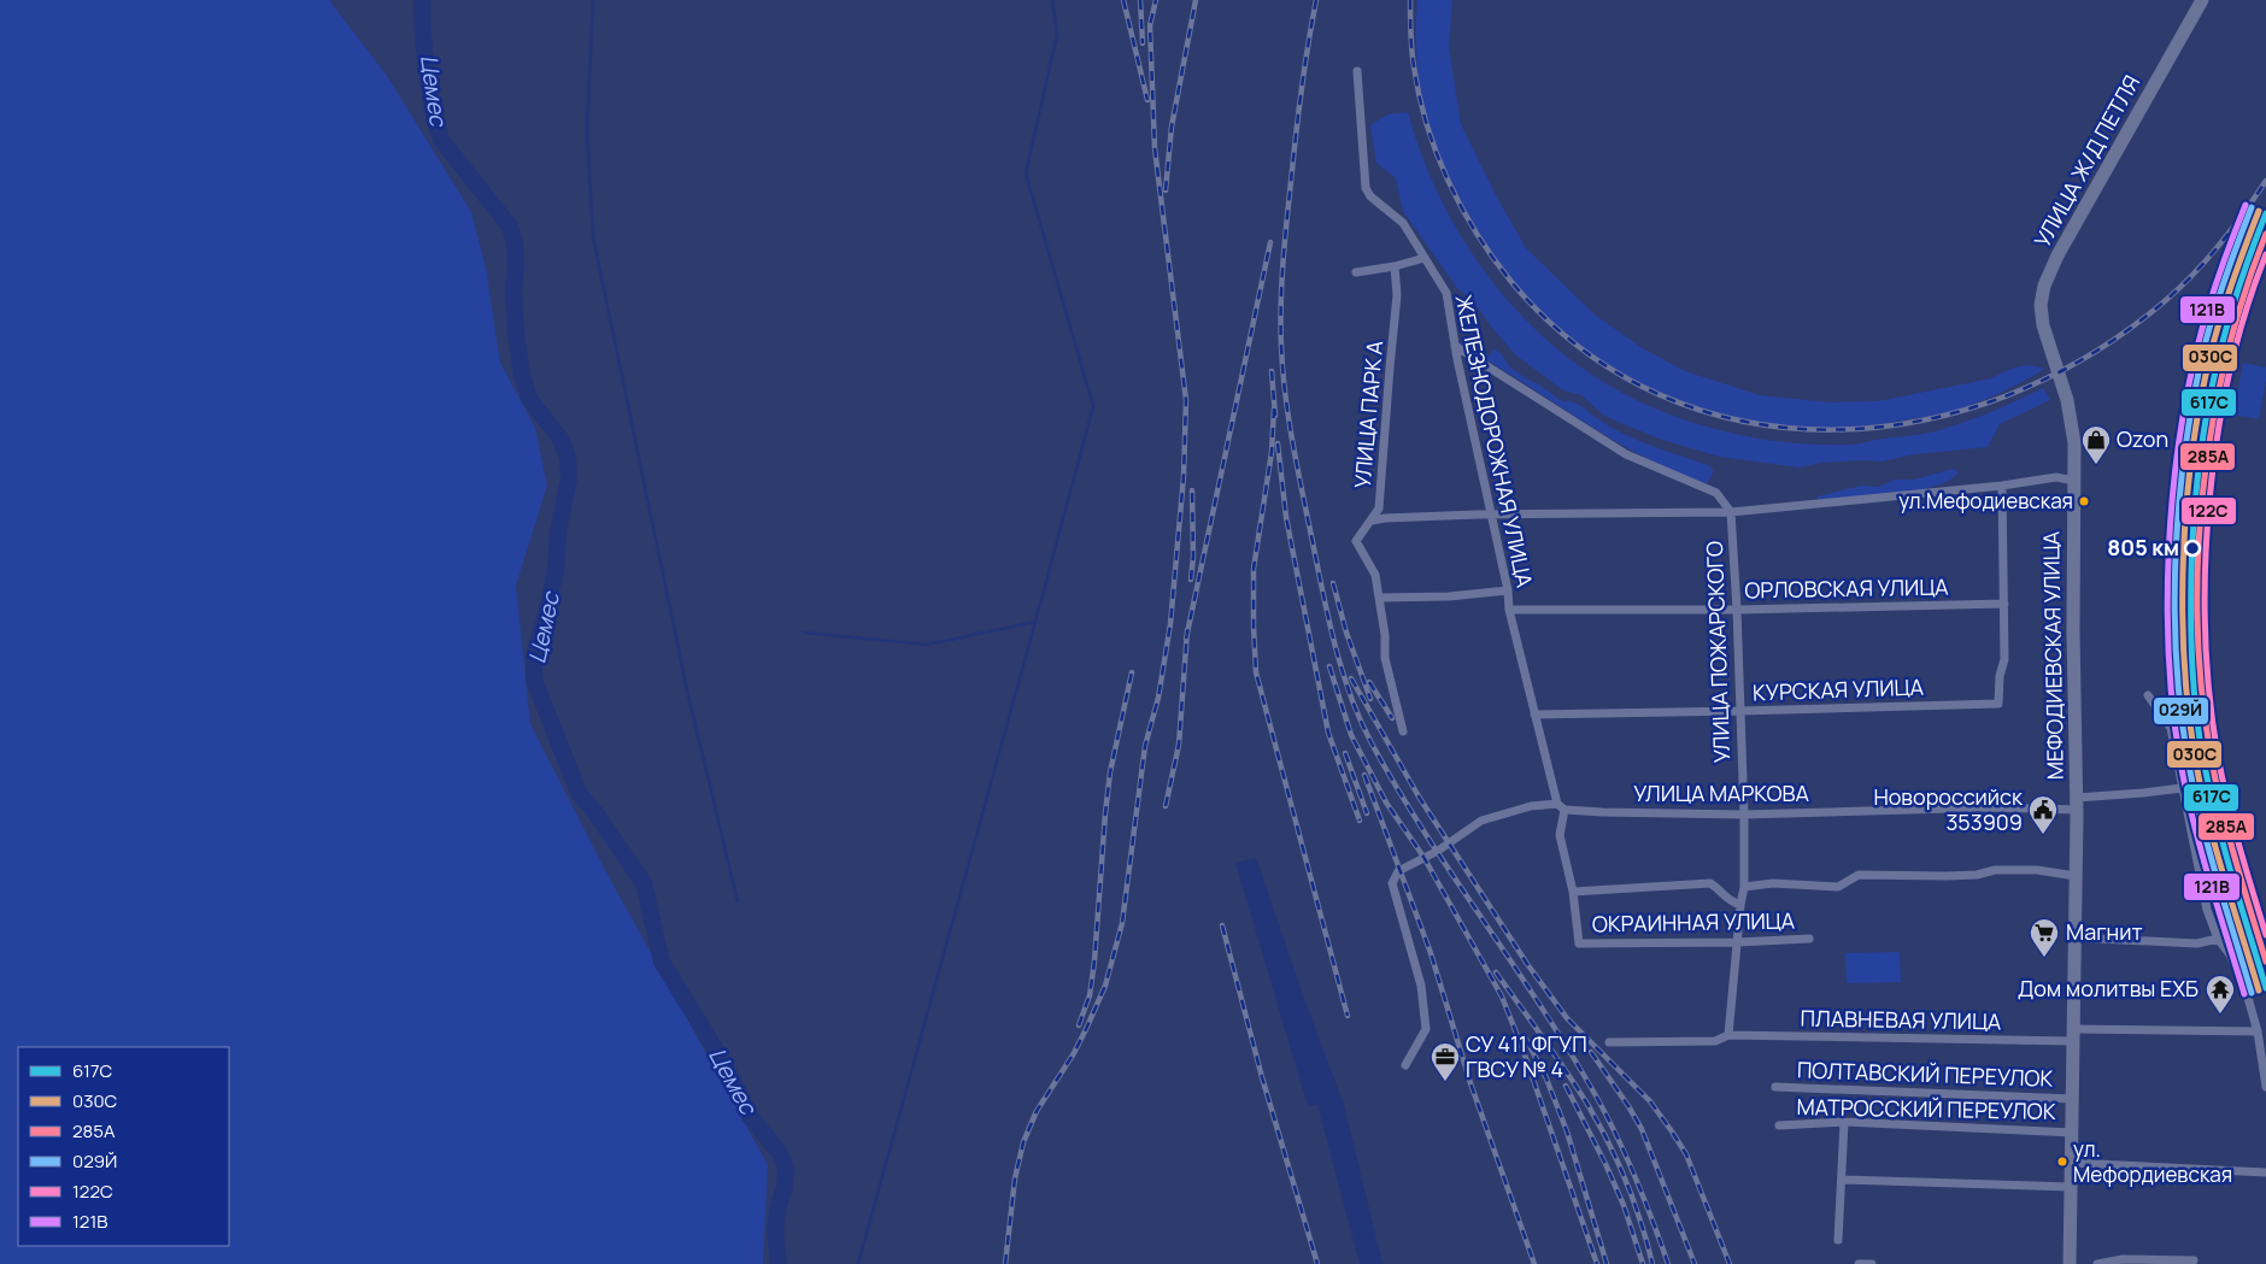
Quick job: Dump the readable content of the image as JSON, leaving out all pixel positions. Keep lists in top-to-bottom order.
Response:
{
  "streets": {
    "main road": ["УЛИЦА Ж/Д ПЕТЛЯ", "МЕФОДИЕВСКАЯ УЛИЦА"],
    "street": [
      "УЛИЦА ПАРК А",
      "ЖЕЛЕЗНОДОРОЖНАЯ УЛИЦА",
      "ОРЛОВСКАЯ УЛИЦА",
      "УЛИЦА ПОЖАРСКОГО",
      "КУРСКАЯ УЛИЦА",
      "УЛИЦА МАРКОВА",
      "ОКРАИННАЯ УЛИЦА",
      "ПЛАВНЕВАЯ УЛИЦА",
      "ПОЛТАВСКИЙ ПЕРЕУЛОК",
      "МАТРОССКИЙ ПЕРЕУЛОК"
    ]
  },
  "crossings": [
    ["УЛИЦА Ж/Д ПЕТЛЯ", "МЕФОДИЕВСКАЯ УЛИЦА"],
    ["ЖЕЛЕЗНОДОРОЖНАЯ УЛИЦА", "ОРЛОВСКАЯ УЛИЦА"],
    ["ЖЕЛЕЗНОДОРОЖНАЯ УЛИЦА", "КУРСКАЯ УЛИЦА"],
    ["ЖЕЛЕЗНОДОРОЖНАЯ УЛИЦА", "УЛИЦА МАРКОВА"],
    ["ЖЕЛЕЗНОДОРОЖНАЯ УЛИЦА", "ОКРАИННАЯ УЛИЦА"],
    ["ОРЛОВСКАЯ УЛИЦА", "УЛИЦА ПОЖАРСКОГО"],
    ["ОРЛОВСКАЯ УЛИЦА", "КУРСКАЯ УЛИЦА"],
    ["УЛИЦА ПОЖАРСКОГО", "КУРСКАЯ УЛИЦА"],
    ["УЛИЦА ПОЖАРСКОГО", "УЛИЦА МАРКОВА"],
    ["УЛИЦА ПОЖАРСКОГО", "ОКРАИННАЯ УЛИЦА"],
    ["УЛИЦА ПОЖАРСКОГО", "ПЛАВНЕВАЯ УЛИЦА"],
    ["МЕФОДИЕВСКАЯ УЛИЦА", "УЛИЦА МАРКОВА"],
    ["МЕФОДИЕВСКАЯ УЛИЦА", "ПЛАВНЕВАЯ УЛИЦА"],
    ["МЕФОДИЕВСКАЯ УЛИЦА", "ПОЛТАВСКИЙ ПЕРЕУЛОК"],
    ["МЕФОДИЕВСКАЯ УЛИЦА", "МАТРОССКИЙ ПЕРЕУЛОК"]
  ],
  "water": ["Цемес"],
  "places": {
    "shop": ["Ozon"],
    "other": ["ул.Мефодиевская", "805 км", "ул. Мефордиевская"],
    "public building": ["Новороссийск 353909"],
    "supermarket": ["Магнит"],
    "temple": ["Дом молитвы ЕХБ"],
    "office": ["СУ 411 ФГУП ГВСУ № 4"]
  },
  "lines": [
    "transit line 121В",
    "transit line 029Й",
    "transit line 030C",
    "transit line 617C",
    "transit line 285А",
    "transit line 122С"
  ],
  "legend": [
    "617C",
    "030C",
    "285А",
    "029Й",
    "122С",
    "121В"
  ]
}
